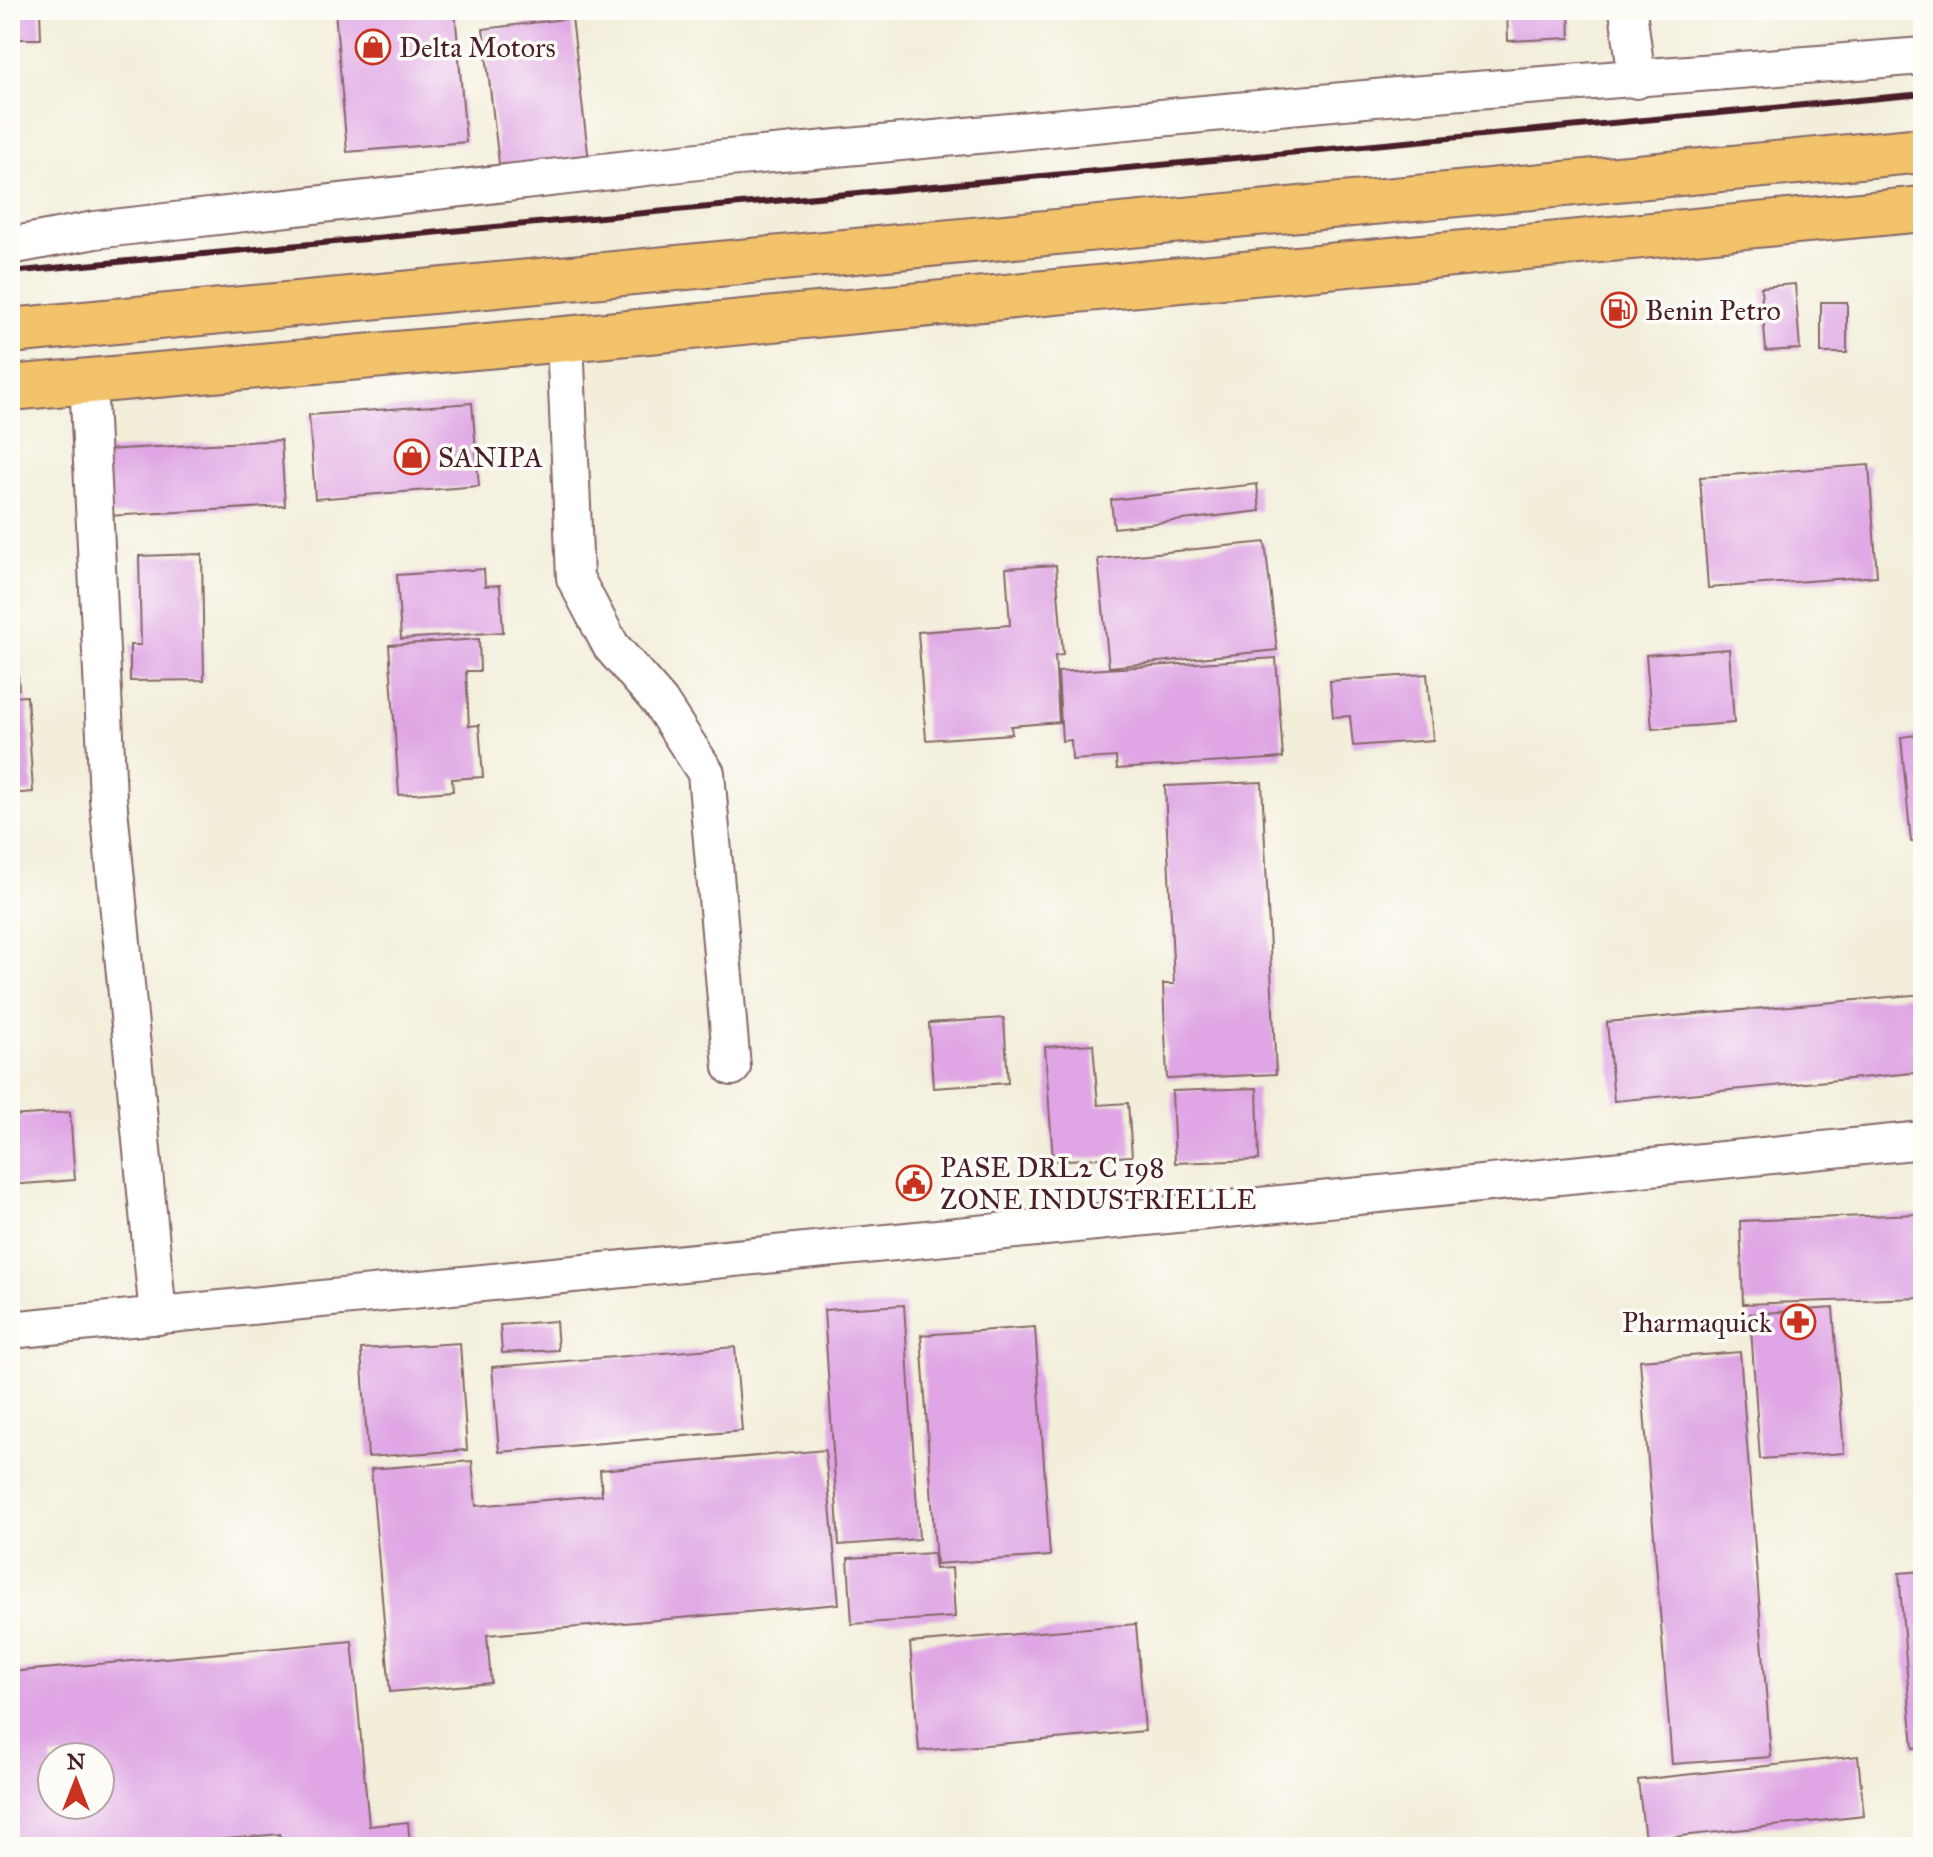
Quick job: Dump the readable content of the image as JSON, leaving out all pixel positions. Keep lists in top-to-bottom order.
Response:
{
  "places": {
    "shop": ["Delta Motors", "SANIPA"],
    "fuel station": ["Benin Petro"],
    "public building": ["PASE DRL2 C 198 ZONE INDUSTRIELLE"],
    "pharmacy": ["Pharmaquick"]
  },
  "north": "top"
}
